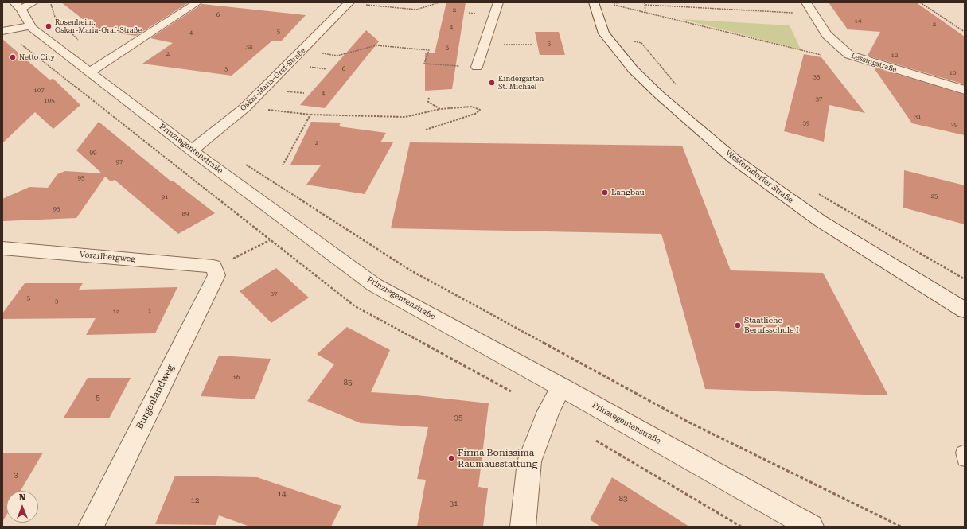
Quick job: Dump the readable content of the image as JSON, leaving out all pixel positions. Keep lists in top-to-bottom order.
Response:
{
  "streets": {
    "street": [
      "Lessingstraße",
      "Oskar-Maria-Graf-Straße",
      "Prinzregentenstraße",
      "Westerndorfer Straße",
      "Vorarlbergweg",
      "Burgenlandweg"
    ]
  },
  "crossings": [
    ["Oskar-Maria-Graf-Straße", "Prinzregentenstraße"],
    ["Vorarlbergweg", "Burgenlandweg"]
  ],
  "places": [
    "Rosenheim, Oskar-Maria-Graf-Straße",
    "Netto City",
    "Kindergarten St. Michael",
    "Langbau",
    "Staatliche Berufsschule I",
    "Firma Bonissima Raumausstattung"
  ],
  "house_numbers": [
    "2",
    "6",
    "14",
    "2",
    "4",
    "5",
    "4",
    "5",
    "3a",
    "6",
    "2",
    "12",
    "3",
    "6",
    "10",
    "35",
    "107",
    "4",
    "37",
    "105",
    "31",
    "39",
    "29",
    "2",
    "99",
    "97",
    "95",
    "25",
    "91",
    "93",
    "89",
    "87",
    "5",
    "3",
    "1",
    "1a",
    "16",
    "85",
    "5",
    "35",
    "3",
    "14",
    "83",
    "12",
    "31"
  ],
  "north": "top"
}
